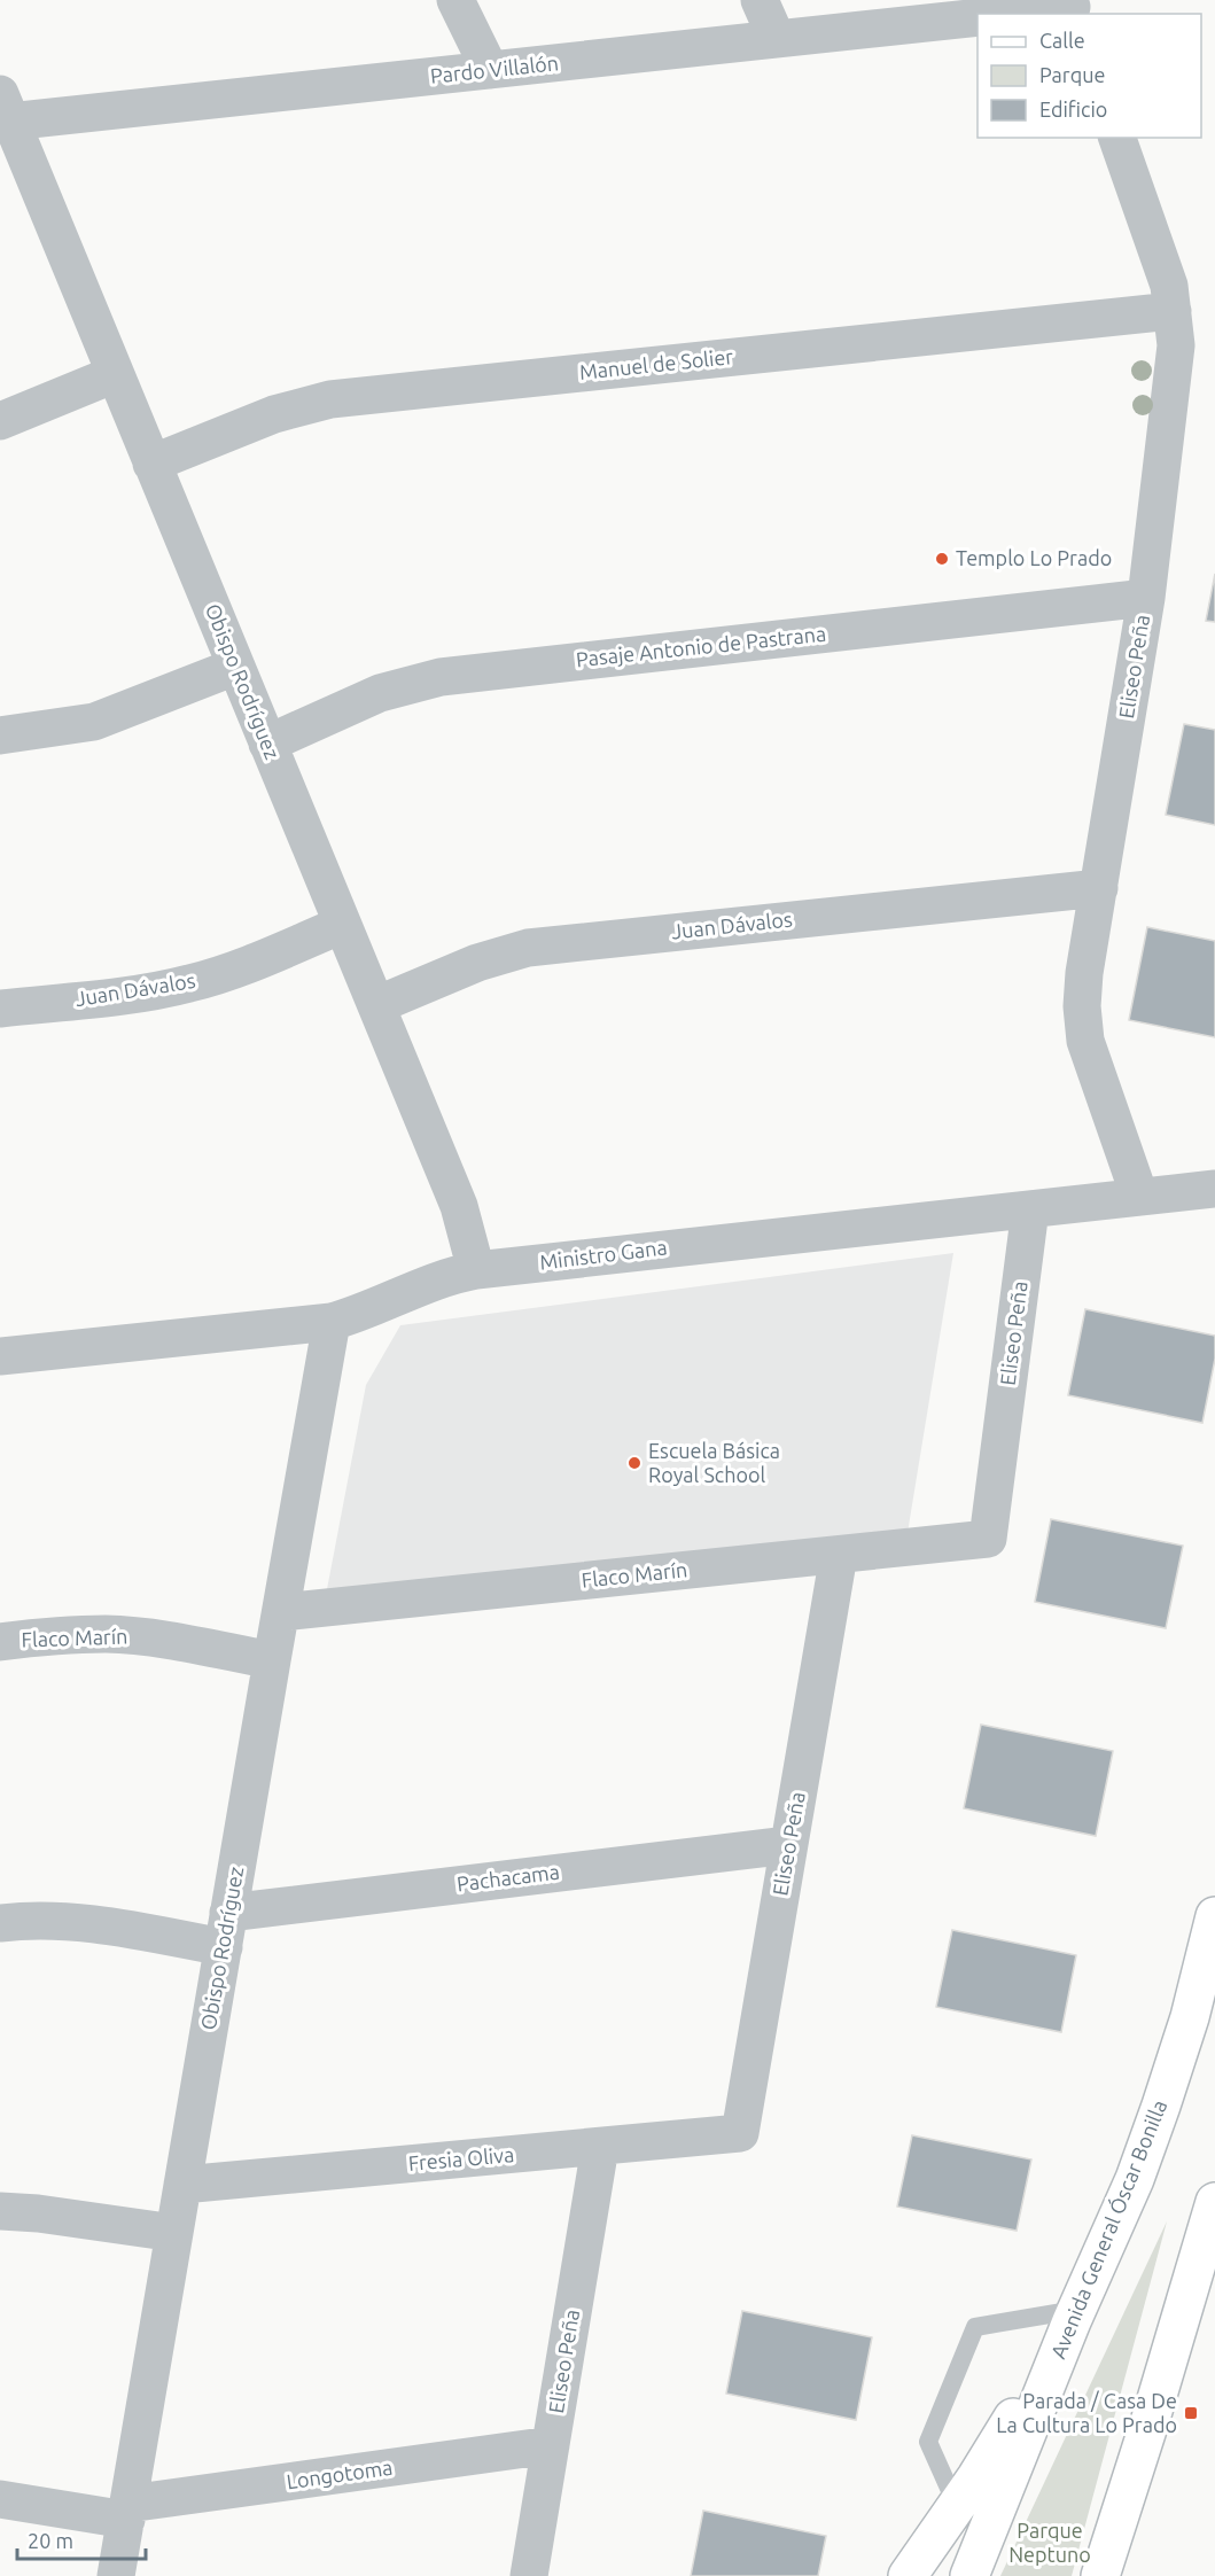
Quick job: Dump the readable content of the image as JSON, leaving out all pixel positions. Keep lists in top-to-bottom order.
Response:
{
  "streets": {
    "main road": ["Avenida General Óscar Bonilla"],
    "street": [
      "Pardo Villalón",
      "Manuel de Solier",
      "Pasaje Antonio de Pastrana",
      "Eliseo Peña",
      "Obispo Rodríguez",
      "Juan Dávalos",
      "Ministro Gana",
      "Flaco Marín",
      "Pachacama",
      "Fresia Oliva",
      "Longotoma"
    ]
  },
  "crossings": [
    ["Pardo Villalón", "Obispo Rodríguez"],
    ["Manuel de Solier", "Eliseo Peña"],
    ["Manuel de Solier", "Obispo Rodríguez"],
    ["Pasaje Antonio de Pastrana", "Eliseo Peña"],
    ["Pasaje Antonio de Pastrana", "Obispo Rodríguez"],
    ["Eliseo Peña", "Juan Dávalos"],
    ["Eliseo Peña", "Ministro Gana"],
    ["Eliseo Peña", "Flaco Marín"],
    ["Eliseo Peña", "Pachacama"],
    ["Eliseo Peña", "Fresia Oliva"],
    ["Eliseo Peña", "Longotoma"],
    ["Obispo Rodríguez", "Juan Dávalos"],
    ["Obispo Rodríguez", "Ministro Gana"],
    ["Obispo Rodríguez", "Flaco Marín"],
    ["Obispo Rodríguez", "Pachacama"],
    ["Obispo Rodríguez", "Fresia Oliva"],
    ["Obispo Rodríguez", "Longotoma"]
  ],
  "parks": ["Parque Neptuno"],
  "places": {
    "other": ["Templo Lo Prado", "Escuela Básica Royal School"],
    "transit": ["Parada / Casa De La Cultura Lo Prado"]
  },
  "legend": ["Calle", "Parque", "Edificio"],
  "scale_bar": "20 m"
}
